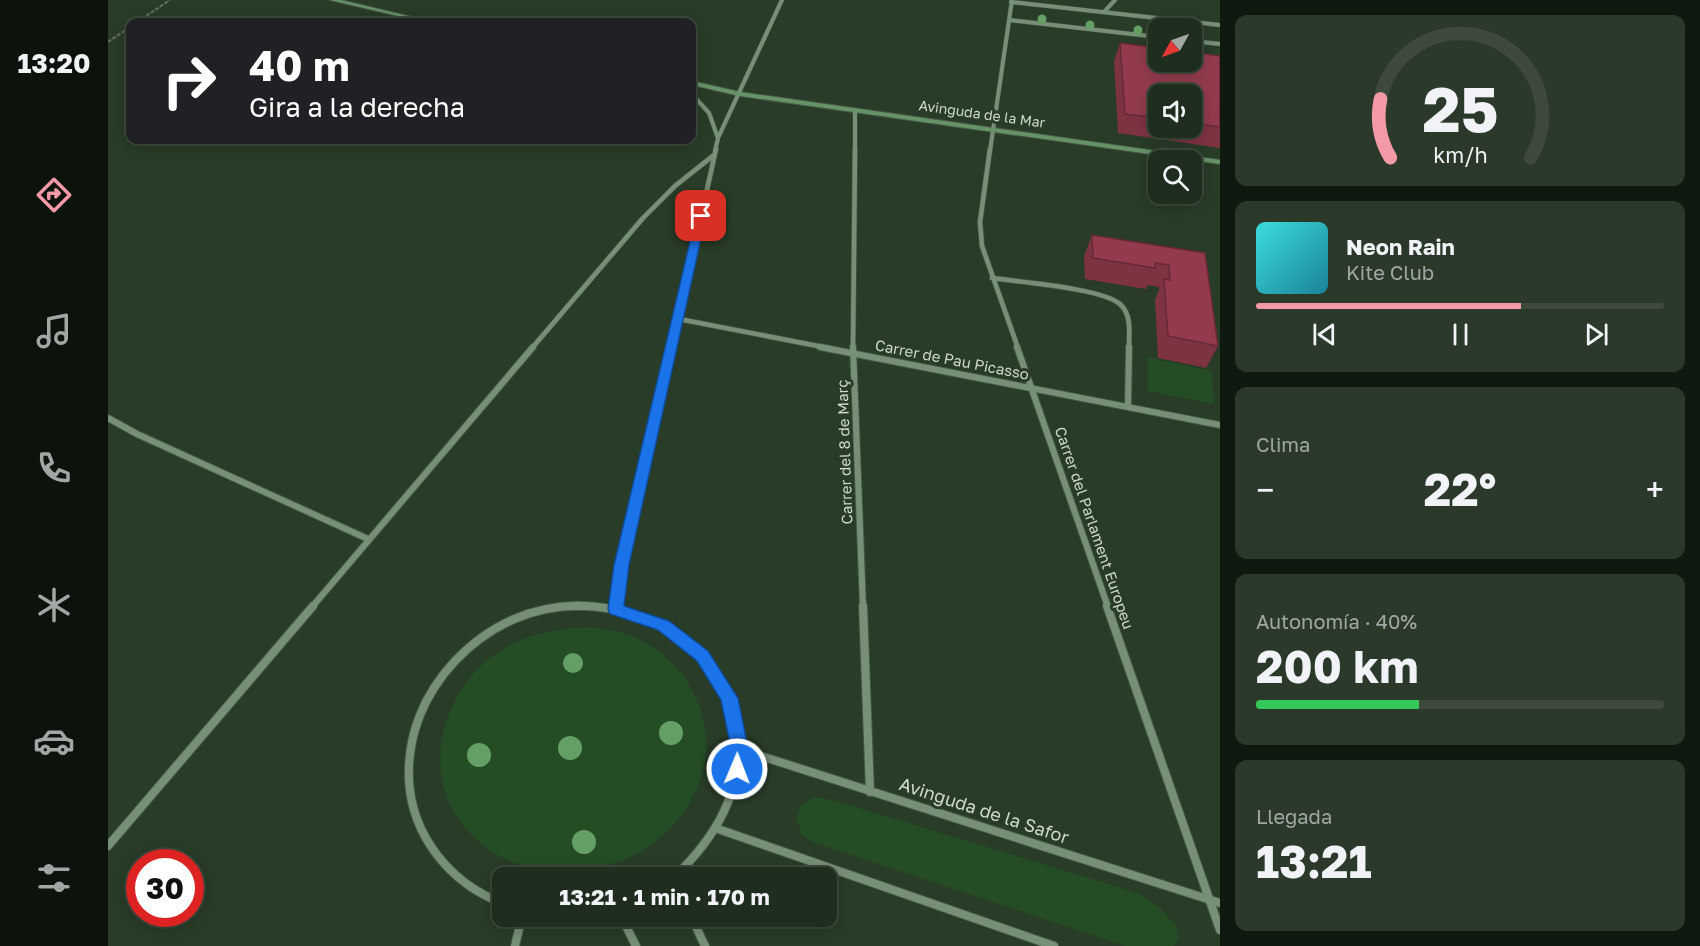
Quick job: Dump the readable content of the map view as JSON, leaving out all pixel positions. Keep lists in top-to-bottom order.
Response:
{
  "streets": {
    "main road": ["Avinguda de la Mar"],
    "street": [
      "Carrer de Pau Picasso",
      "Carrer del 8 de Març",
      "Carrer del Parlament Europeu",
      "Avinguda de la Safor"
    ]
  },
  "crossings": [
    ["Avinguda de la Mar", "Carrer del 8 de Març"],
    ["Avinguda de la Mar", "Carrer del Parlament Europeu"],
    ["Carrer de Pau Picasso", "Carrer del 8 de Març"],
    ["Carrer de Pau Picasso", "Carrer del Parlament Europeu"],
    ["Carrer del 8 de Març", "Avinguda de la Safor"],
    ["Carrer del Parlament Europeu", "Avinguda de la Safor"]
  ],
  "north": "bottom left",
  "page": {
    "tabs": "13:20",
    "turn": ["40 m", "Gira a la derecha"],
    "song": ["Neon Rain", "Kite Club"],
    "tile": [
      "Clima",
      ["Autonomía · 40%", "200 km"],
      ["Llegada", "13:21"]
    ],
    "heat": ["−", "22°", "+"],
    "limit": "30",
    "trip": "13:21 · 1 min · 170 m",
    "gauge": ["25", "km/h"]
  }
}
